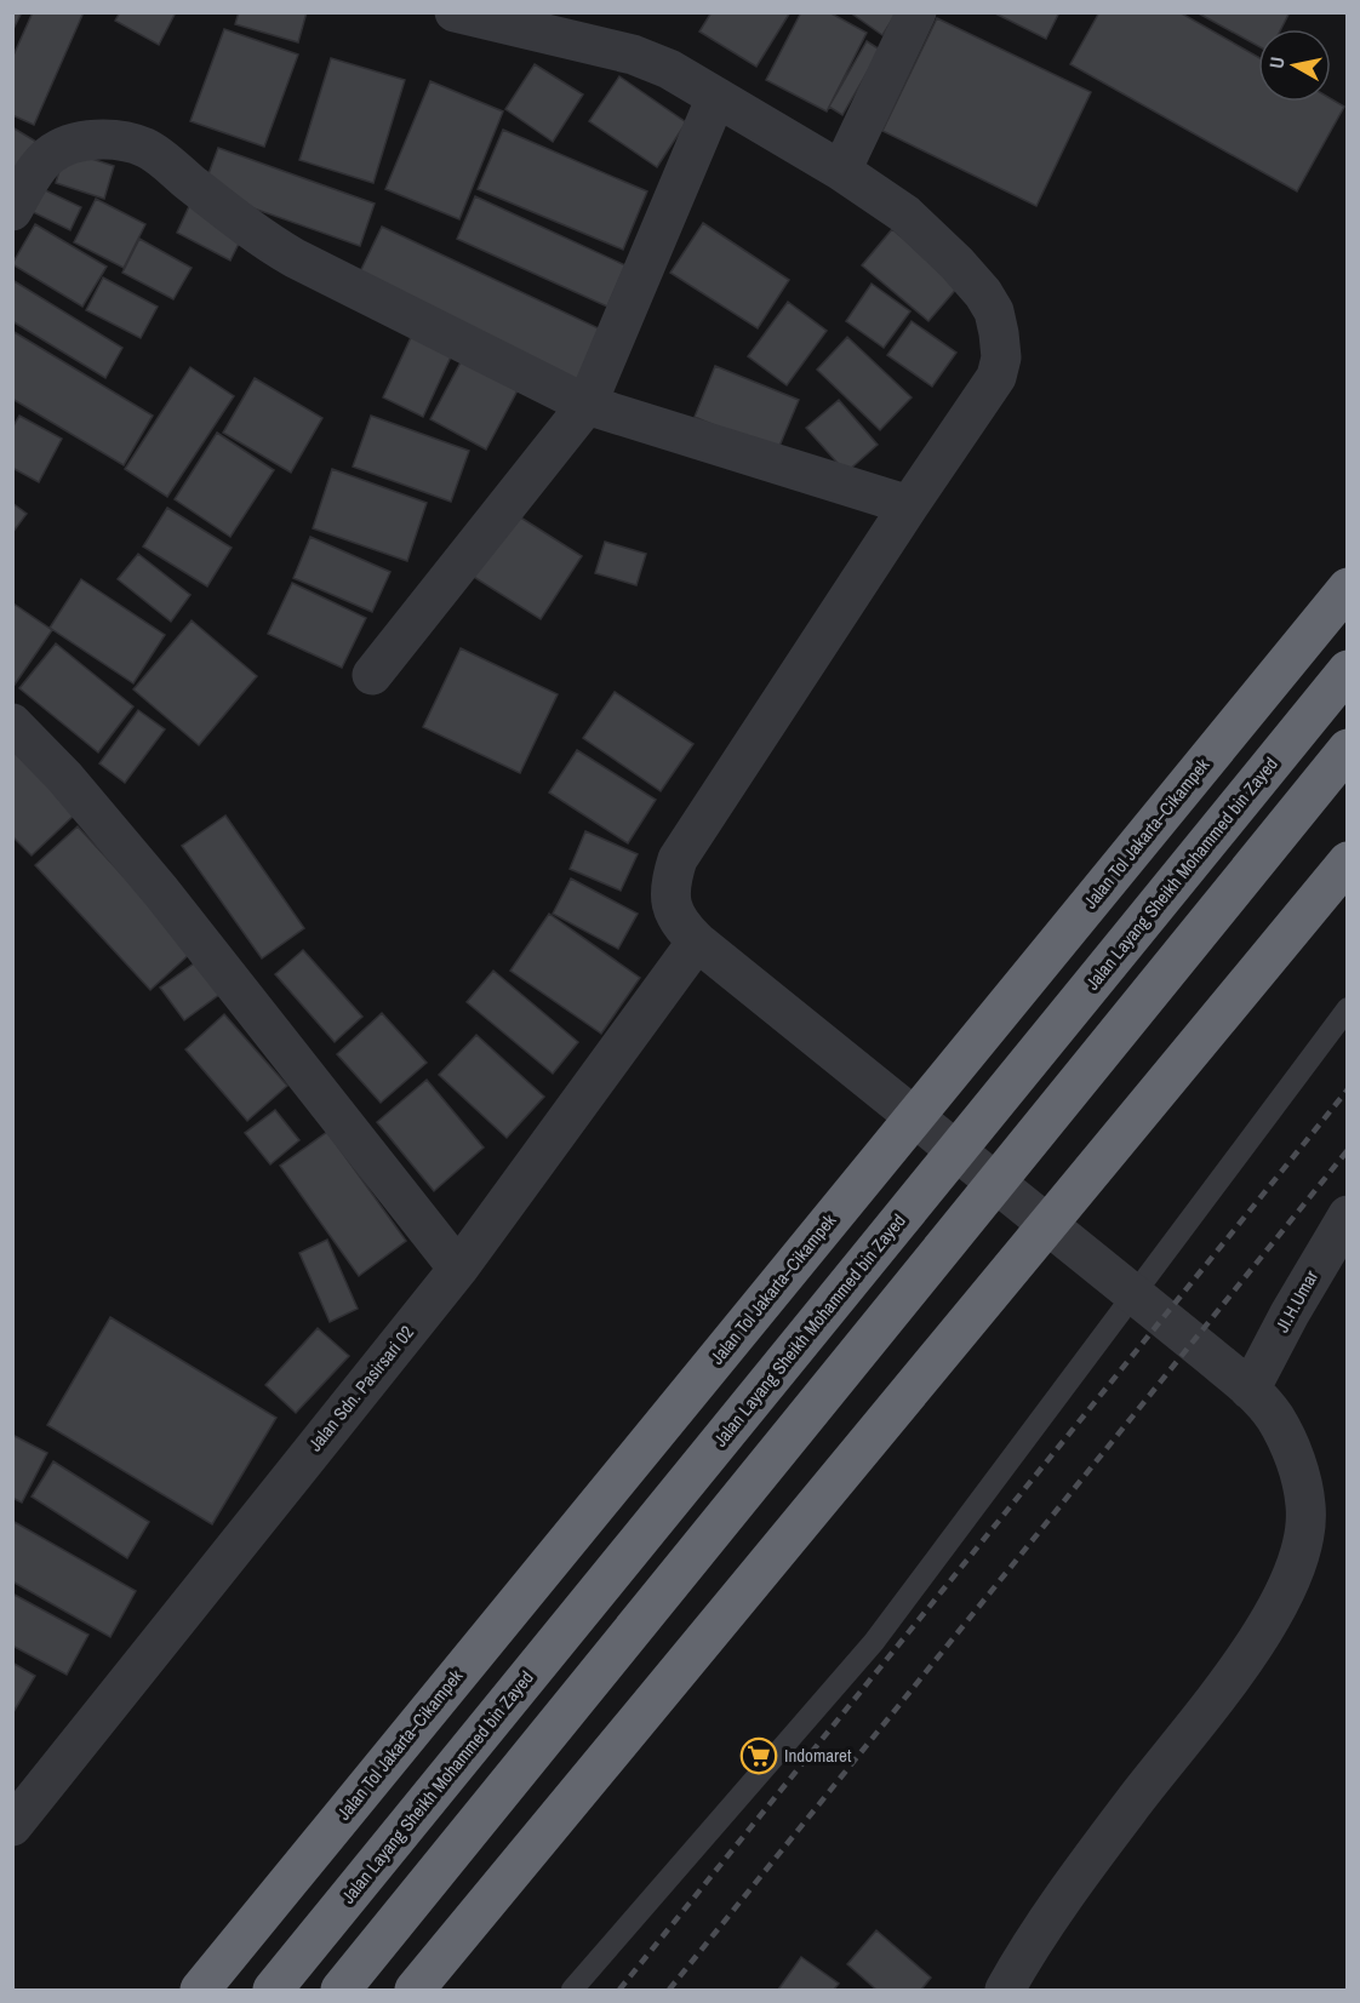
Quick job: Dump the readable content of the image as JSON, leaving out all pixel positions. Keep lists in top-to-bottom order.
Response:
{
  "streets": {
    "highway": ["Jalan Tol Jakarta–Cikampek", "Jalan Layang Sheikh Mohammed bin Zayed"],
    "street": ["JI.H.Umar", "Jalan Sdn. Pasirsari 02"]
  },
  "places": {
    "supermarket": ["Indomaret"]
  },
  "north": "left"
}
